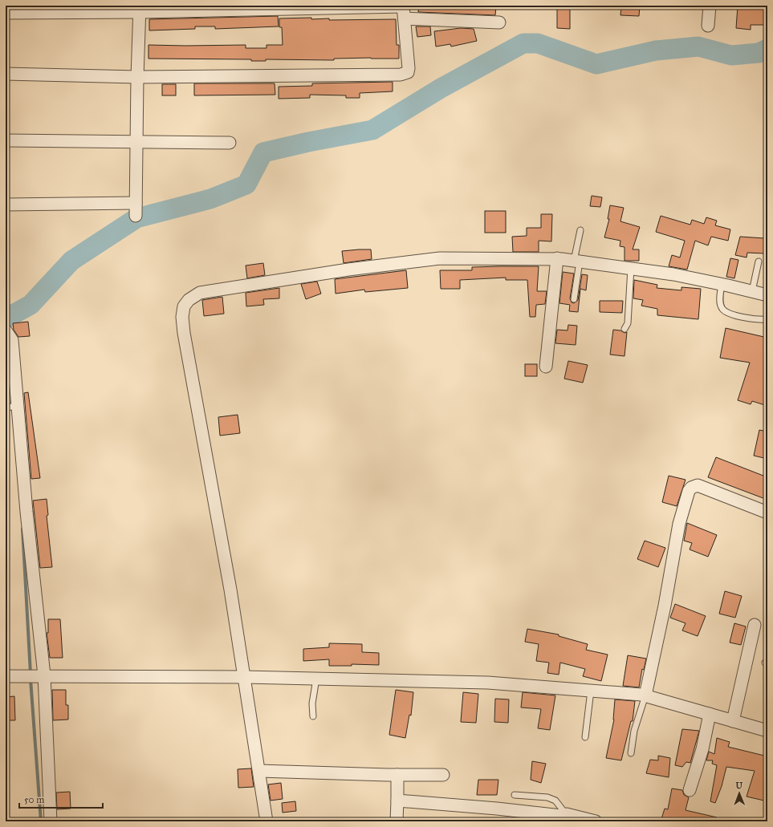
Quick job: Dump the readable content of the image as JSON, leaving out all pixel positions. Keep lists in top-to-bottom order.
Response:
{
  "scale_bar": "50 m",
  "north": "top"
}
